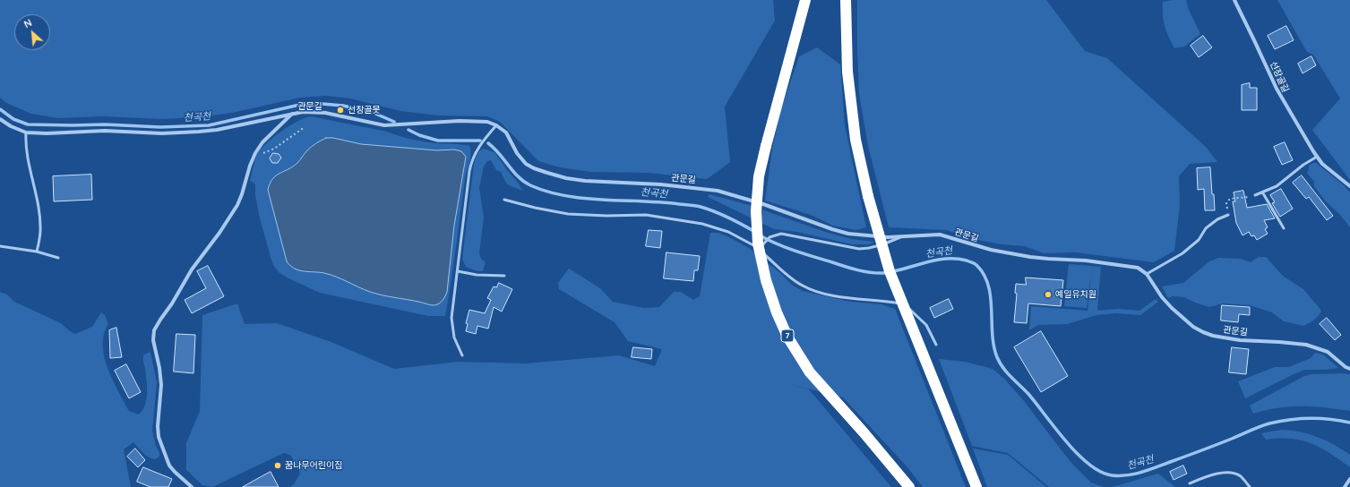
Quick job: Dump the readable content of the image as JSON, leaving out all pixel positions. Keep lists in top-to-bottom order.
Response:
{
  "streets": {
    "highway": ["7"],
    "street": ["선장골길", "관문길"]
  },
  "water": ["천곡천"],
  "places": ["선창골못", "예일유치원", "꿈나무어린이집"],
  "north": "top left"
}
